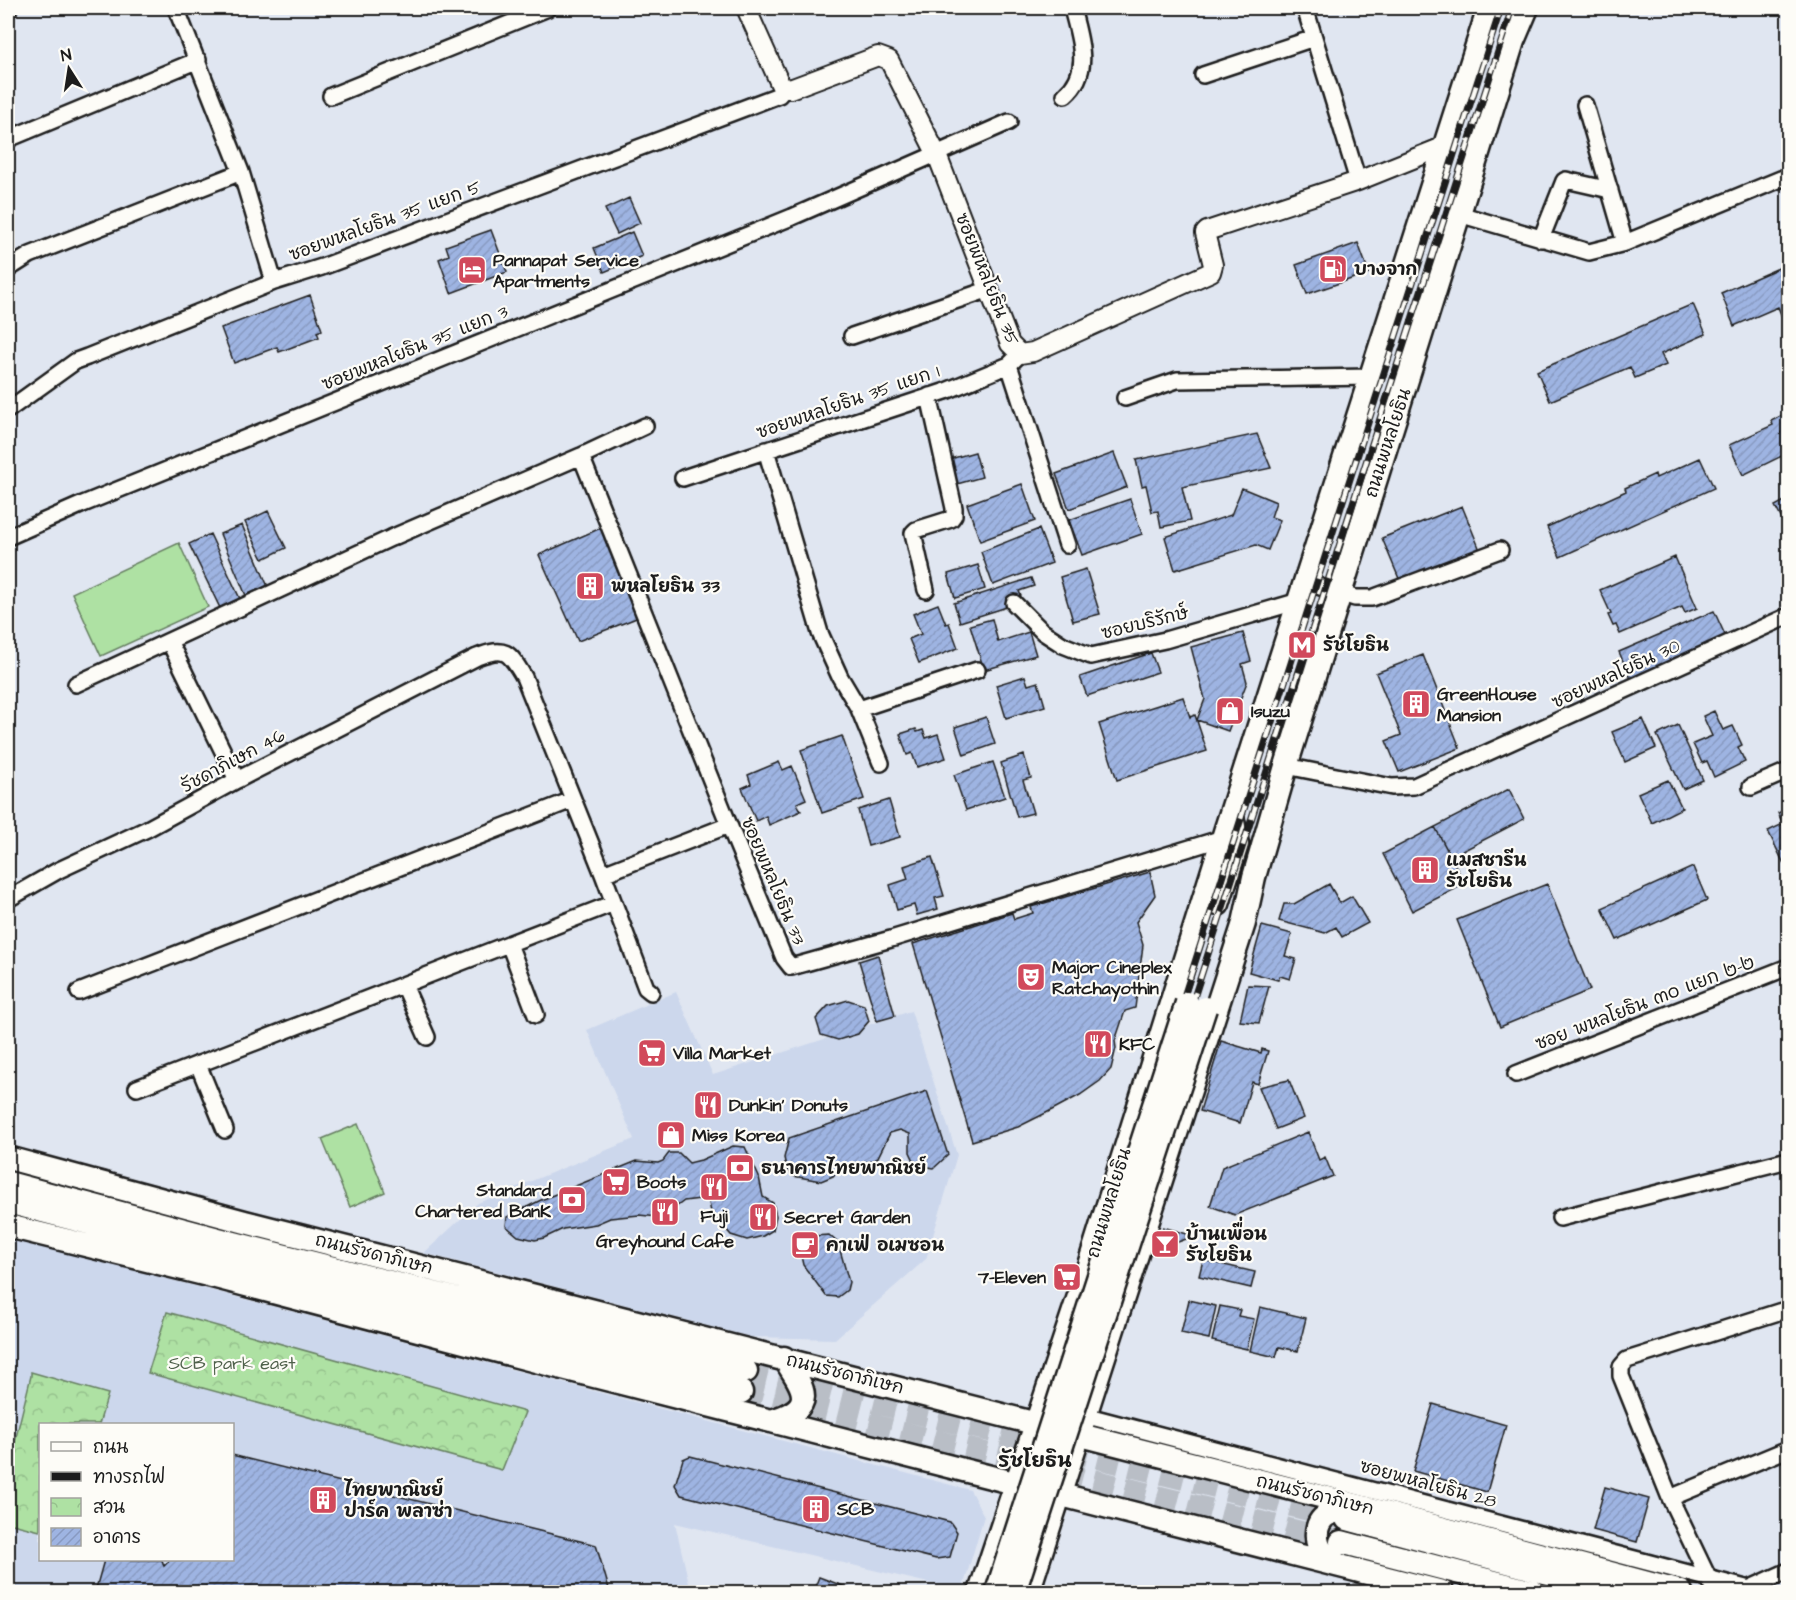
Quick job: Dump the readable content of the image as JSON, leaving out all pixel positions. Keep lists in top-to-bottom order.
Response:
{
  "streets": {
    "main road": ["ถนนพหลโยธิน", "ถนนรัชดาภิเษก"],
    "street": [
      "ซอยพหลโยธิน 35 แยก 5",
      "ซอยพหลโยธิน 35",
      "ซอยพหลโยธิน 35 แยก 3",
      "ซอยพหลโยธิน 35 แยก 1",
      "ซอยบริรักษ์",
      "ซอยพหลโยธิน 30",
      "รัชดาภิเษก 46",
      "ซอยพหลโยธิน 33",
      "ซอย พหลโยธิน ๓๐ แยก ๒-๒",
      "ซอยพหลโยธิน 28"
    ]
  },
  "crossings": [
    ["ซอยพหลโยธิน 35 แยก 5", "ซอยพหลโยธิน 35"],
    ["ซอยพหลโยธิน 35", "ซอยพหลโยธิน 35 แยก 3"],
    ["ซอยพหลโยธิน 35", "ซอยพหลโยธิน 35 แยก 1"],
    ["ซอยพหลโยธิน 35", "ถนนพหลโยธิน"],
    ["ถนนพหลโยธิน", "ซอยบริรักษ์"],
    ["ถนนพหลโยธิน", "ซอยพหลโยธิน 30"],
    ["ถนนพหลโยธิน", "ซอยพหลโยธิน 33"],
    ["ถนนพหลโยธิน", "ถนนรัชดาภิเษก"],
    ["ถนนพหลโยธิน", "ซอยพหลโยธิน 28"],
    ["ถนนรัชดาภิเษก", "ซอยพหลโยธิน 28"]
  ],
  "districts": ["รัชโยธิน"],
  "parks": ["SCB park east"],
  "places": {
    "fuel station": ["บางจาก"],
    "hotel": ["Pannapat Service Apartments"],
    "building": [
      "พหลโยธิน 33",
      "GreenHouse Mansion",
      "แมสซารีน รัชโยธิน",
      "ไทยพาณิชย์ ปาร์ค พลาซ่า",
      "SCB"
    ],
    "metro station": ["รัชโยธิน"],
    "shop": ["Isuzu", "Miss Korea"],
    "theatre": ["Major Cineplex Ratchayothin"],
    "restaurant": [
      "KFC",
      "Dunkin' Donuts",
      "Fuji",
      "Greyhound Cafe",
      "Secret Garden"
    ],
    "supermarket": ["Villa Market", "Boots", "7-Eleven"],
    "bank": ["ธนาคารไทยพาณิชย์", "Standard Chartered BanK"],
    "bar": ["บ้านเพื่อน รัชโยธิน"],
    "cafe": ["คาเฟ่ อเมซอน"]
  },
  "legend": [
    "ถนน",
    "ทางรถไฟ",
    "สวน",
    "อาคาร"
  ],
  "north": "top"
}
